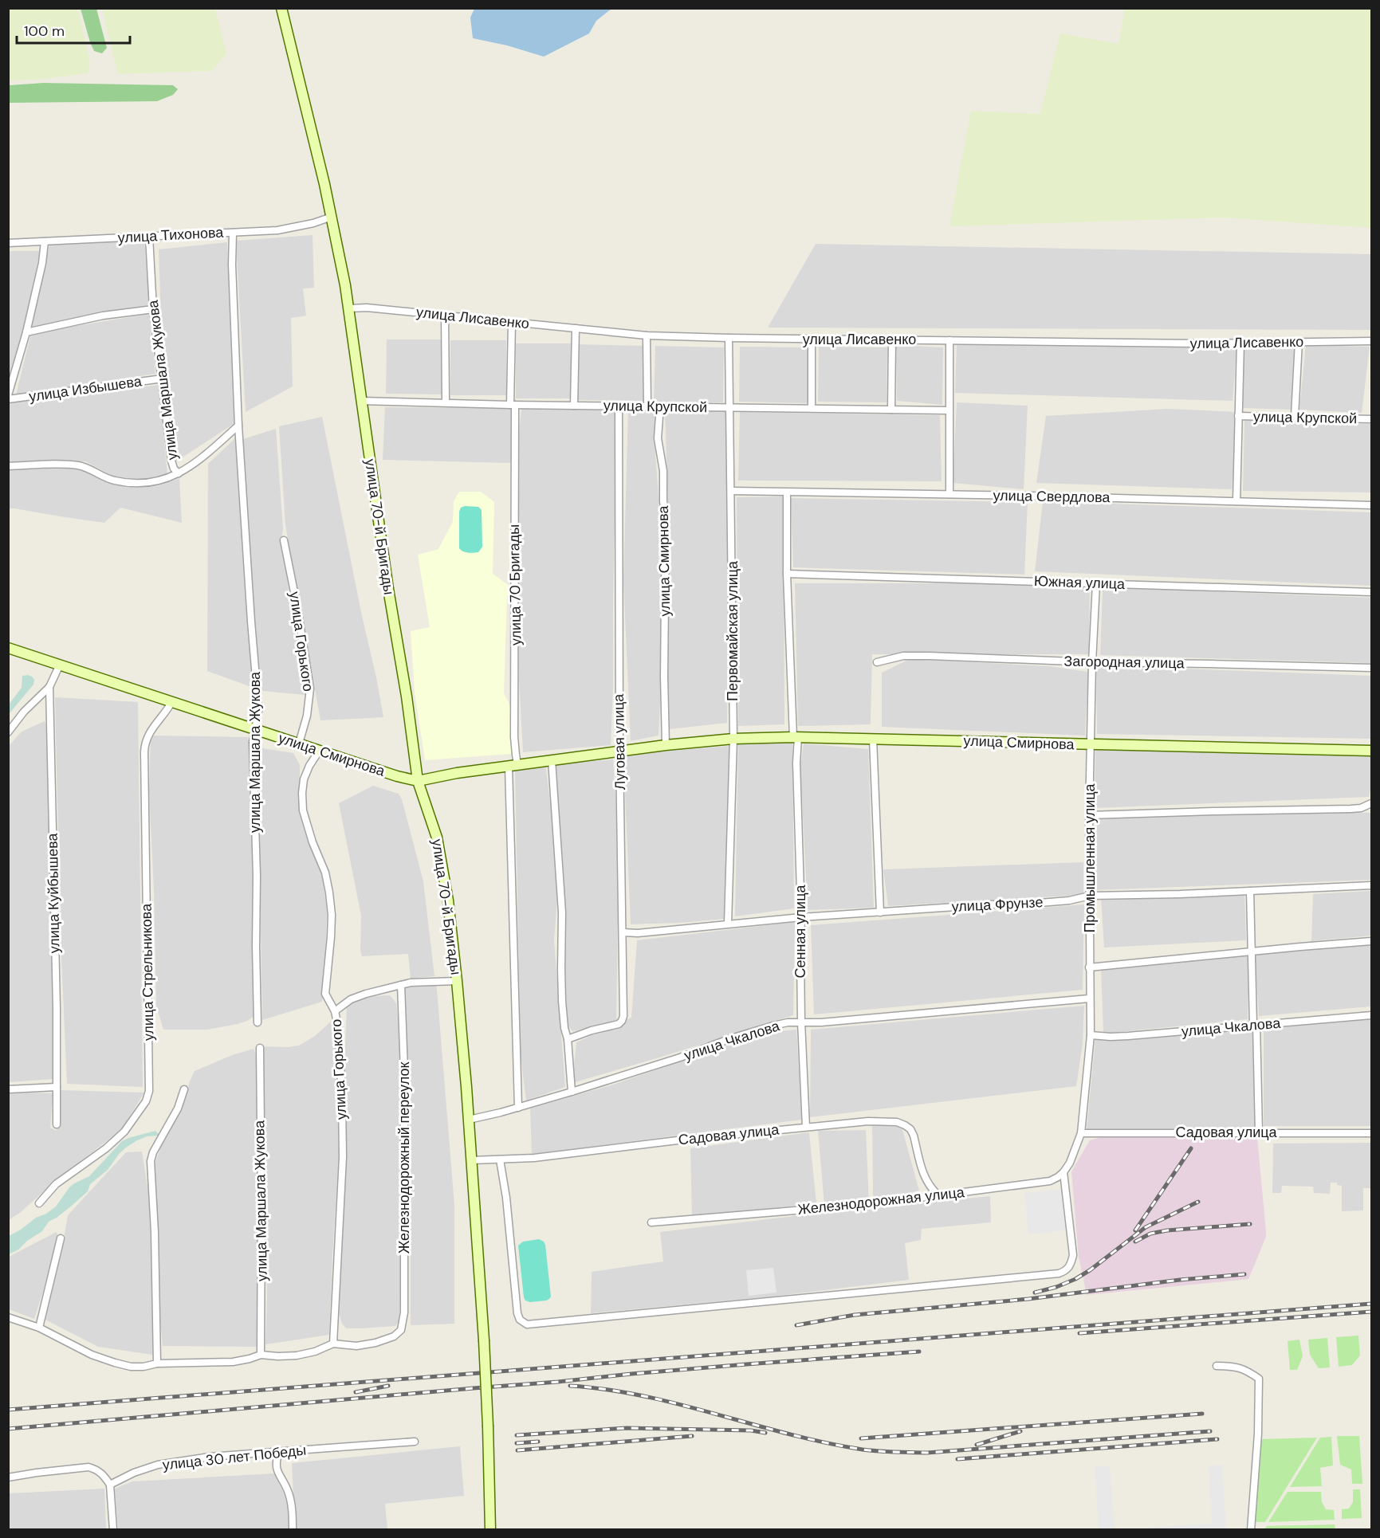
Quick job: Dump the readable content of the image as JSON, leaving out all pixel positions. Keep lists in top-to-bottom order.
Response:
{
  "streets": {
    "main road": ["улица 70-й Бригады", "улица Смирнова"],
    "street": [
      "улица Тихонова",
      "улица Лисавенко",
      "улица Маршала Жукова",
      "улица Избышева",
      "улица Крупской",
      "улица Свердлова",
      "Южная улица",
      "улица 70 Бригады",
      "Первомайская улица",
      "улица Горького",
      "Загородная улица",
      "Луговая улица",
      "Промышленная улица",
      "улица Куйбышева",
      "улица Фрунзе",
      "Сенная улица",
      "улица Стрельникова",
      "улица Чкалова",
      "Садовая улица",
      "Железнодорожный переулок",
      "Железнодорожная улица",
      "улица 30 лет Победы"
    ]
  },
  "crossings": [
    ["улица Тихонова", "улица Маршала Жукова"],
    ["улица Тихонова", "улица Избышева"],
    ["улица Тихонова", "улица 70-й Бригады"],
    ["улица Лисавенко", "улица 70-й Бригады"],
    ["улица Лисавенко", "улица 70 Бригады"],
    ["улица Лисавенко", "Первомайская улица"],
    ["улица Маршала Жукова", "улица Избышева"],
    ["улица Маршала Жукова", "улица Смирнова"],
    ["улица Крупской", "улица 70-й Бригады"],
    ["улица Крупской", "улица Смирнова"],
    ["улица Крупской", "улица 70 Бригады"],
    ["улица Крупской", "Первомайская улица"],
    ["улица Крупской", "Луговая улица"],
    ["улица Свердлова", "Первомайская улица"],
    ["улица Свердлова", "Сенная улица"],
    ["улица 70-й Бригады", "улица Смирнова"],
    ["улица 70-й Бригады", "улица Чкалова"],
    ["улица 70-й Бригады", "Садовая улица"],
    ["улица Смирнова", "улица 70 Бригады"],
    ["улица Смирнова", "Первомайская улица"],
    ["улица Смирнова", "улица Горького"],
    ["улица Смирнова", "Луговая улица"],
    ["улица Смирнова", "Промышленная улица"],
    ["улица Смирнова", "улица Куйбышева"],
    ["улица Смирнова", "Сенная улица"],
    ["улица Смирнова", "улица Стрельникова"],
    ["Южная улица", "Промышленная улица"],
    ["Южная улица", "Сенная улица"],
    ["улица 70 Бригады", "улица Чкалова"],
    ["Первомайская улица", "улица Фрунзе"],
    ["улица Горького", "Железнодорожный переулок"],
    ["Загородная улица", "Промышленная улица"],
    ["Луговая улица", "улица Фрунзе"],
    ["Промышленная улица", "улица Фрунзе"],
    ["Промышленная улица", "улица Чкалова"],
    ["Промышленная улица", "Садовая улица"],
    ["улица Фрунзе", "Сенная улица"],
    ["Сенная улица", "улица Чкалова"],
    ["Сенная улица", "Садовая улица"],
    ["Садовая улица", "Железнодорожная улица"]
  ],
  "scale_bar": "100 m"
}
